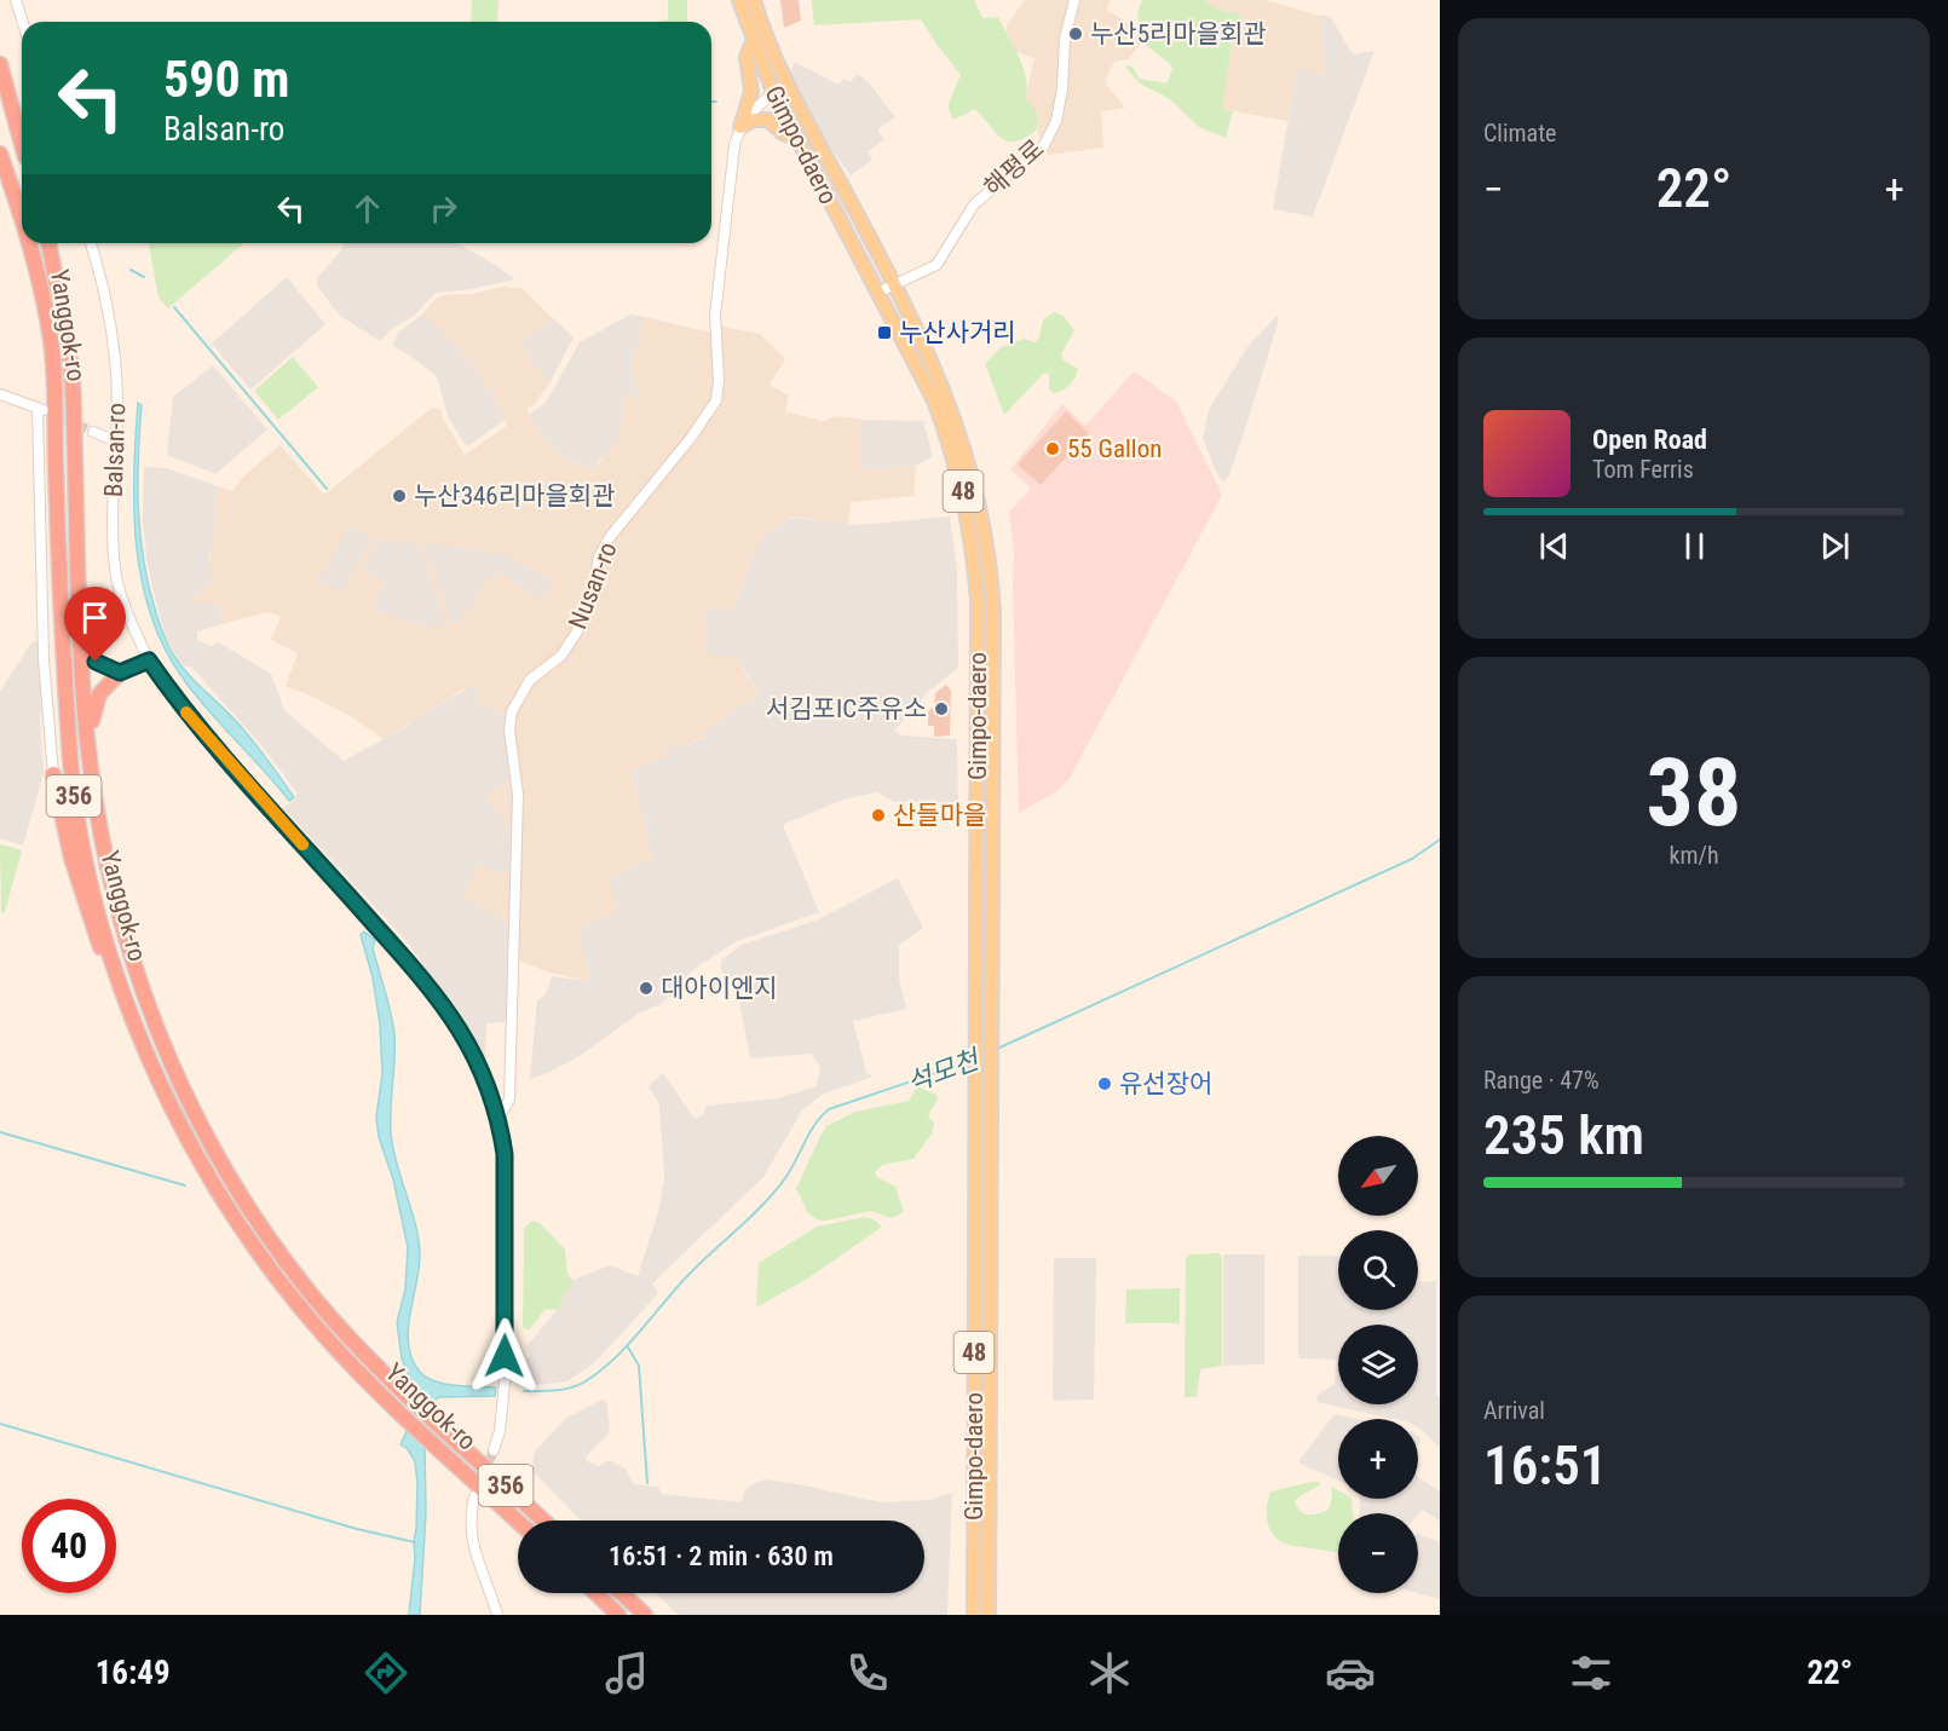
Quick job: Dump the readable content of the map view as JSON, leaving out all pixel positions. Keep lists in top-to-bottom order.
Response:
{
  "streets": {
    "highway": ["Yanggok-ro", "356"],
    "main road": ["Gimpo-daero", "48"],
    "street": ["해평로", "Balsan-ro", "Nusan-ro"]
  },
  "crossings": [
    ["Gimpo-daero", "해평로"],
    ["Balsan-ro", "Nusan-ro"]
  ],
  "water": ["석모천"],
  "places": {
    "other": [
      "누산5리마을회관",
      "55 Gallon",
      "누산346리마을회관",
      "서김포IC주유소",
      "산들마을",
      "대아이엔지",
      "유선장어"
    ],
    "transit": ["누산사거리"]
  },
  "north": "bottom left",
  "page": {
    "tile": [
      "Climate",
      ["38", "km/h"],
      ["Range · 47%", "235 km"],
      ["Arrival", "16:51"]
    ],
    "turn": ["590 m", "Balsan-ro"],
    "heat": ["−", "22°", "+"],
    "song": ["Open Road", "Tom Ferris"],
    "map_buttons": ["+", "−"],
    "limit": "40",
    "trip": "16:51 · 2 min · 630 m",
    "tabs": ["16:49", "22°"]
  }
}
